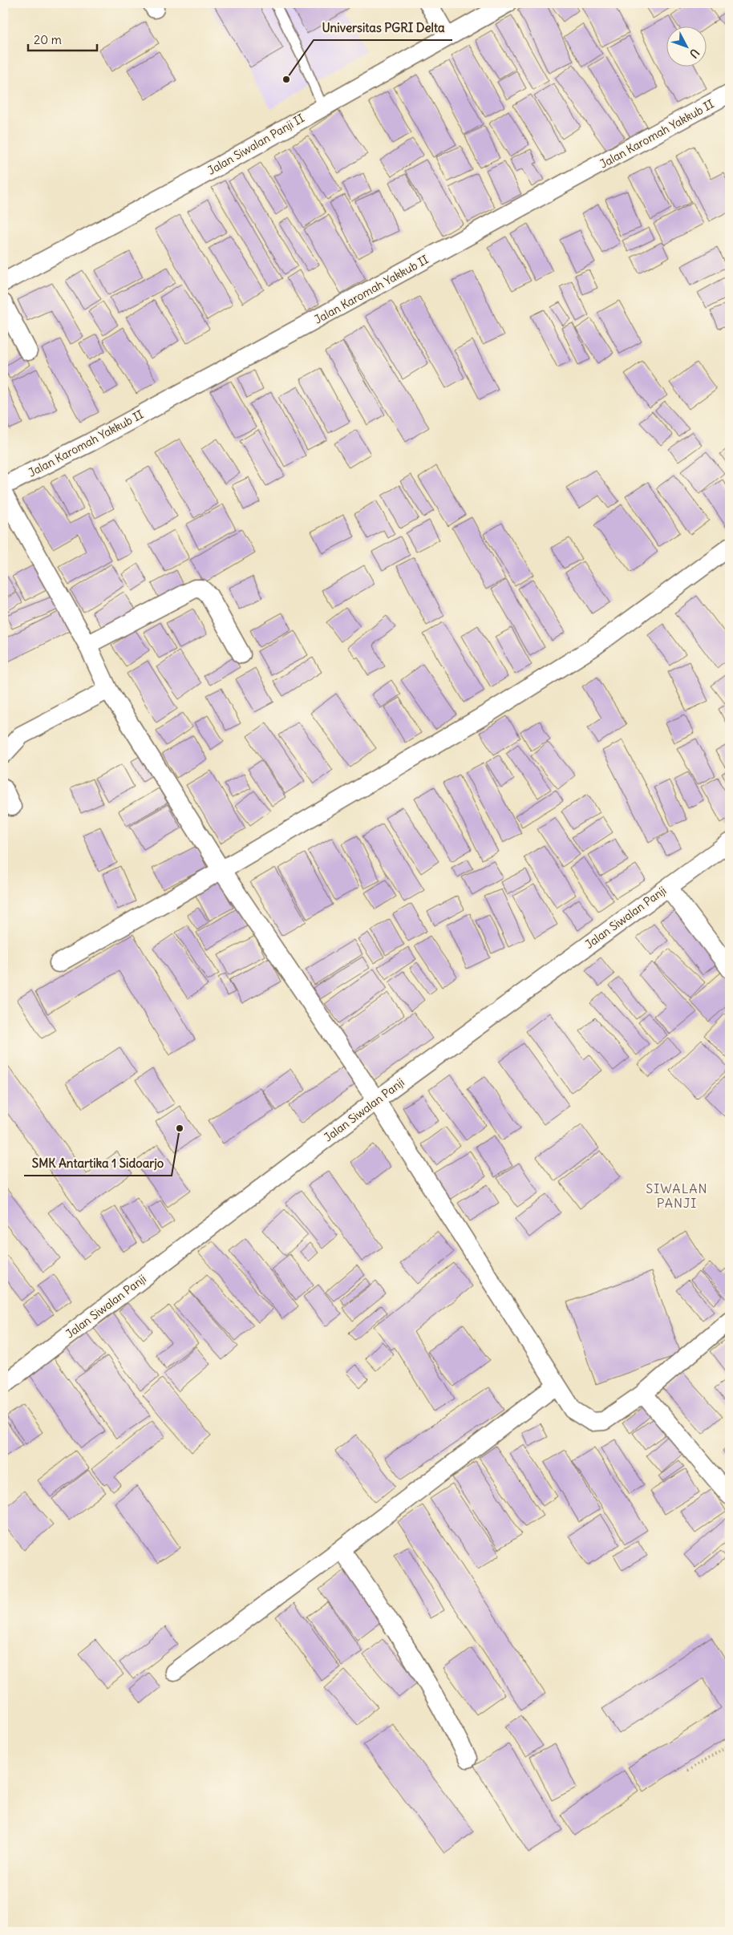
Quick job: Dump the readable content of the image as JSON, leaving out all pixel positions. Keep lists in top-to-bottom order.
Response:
{
  "streets": {
    "street": ["Jalan Karomah Yakkub II", "Jalan Siwalan Panji II", "Jalan Siwalan Panji"]
  },
  "districts": ["SIWALAN PANJI"],
  "places": ["Universitas PGRI Delta", "SMK Antartika 1 Sidoarjo"],
  "scale_bar": "20 m",
  "north": "bottom right"
}
